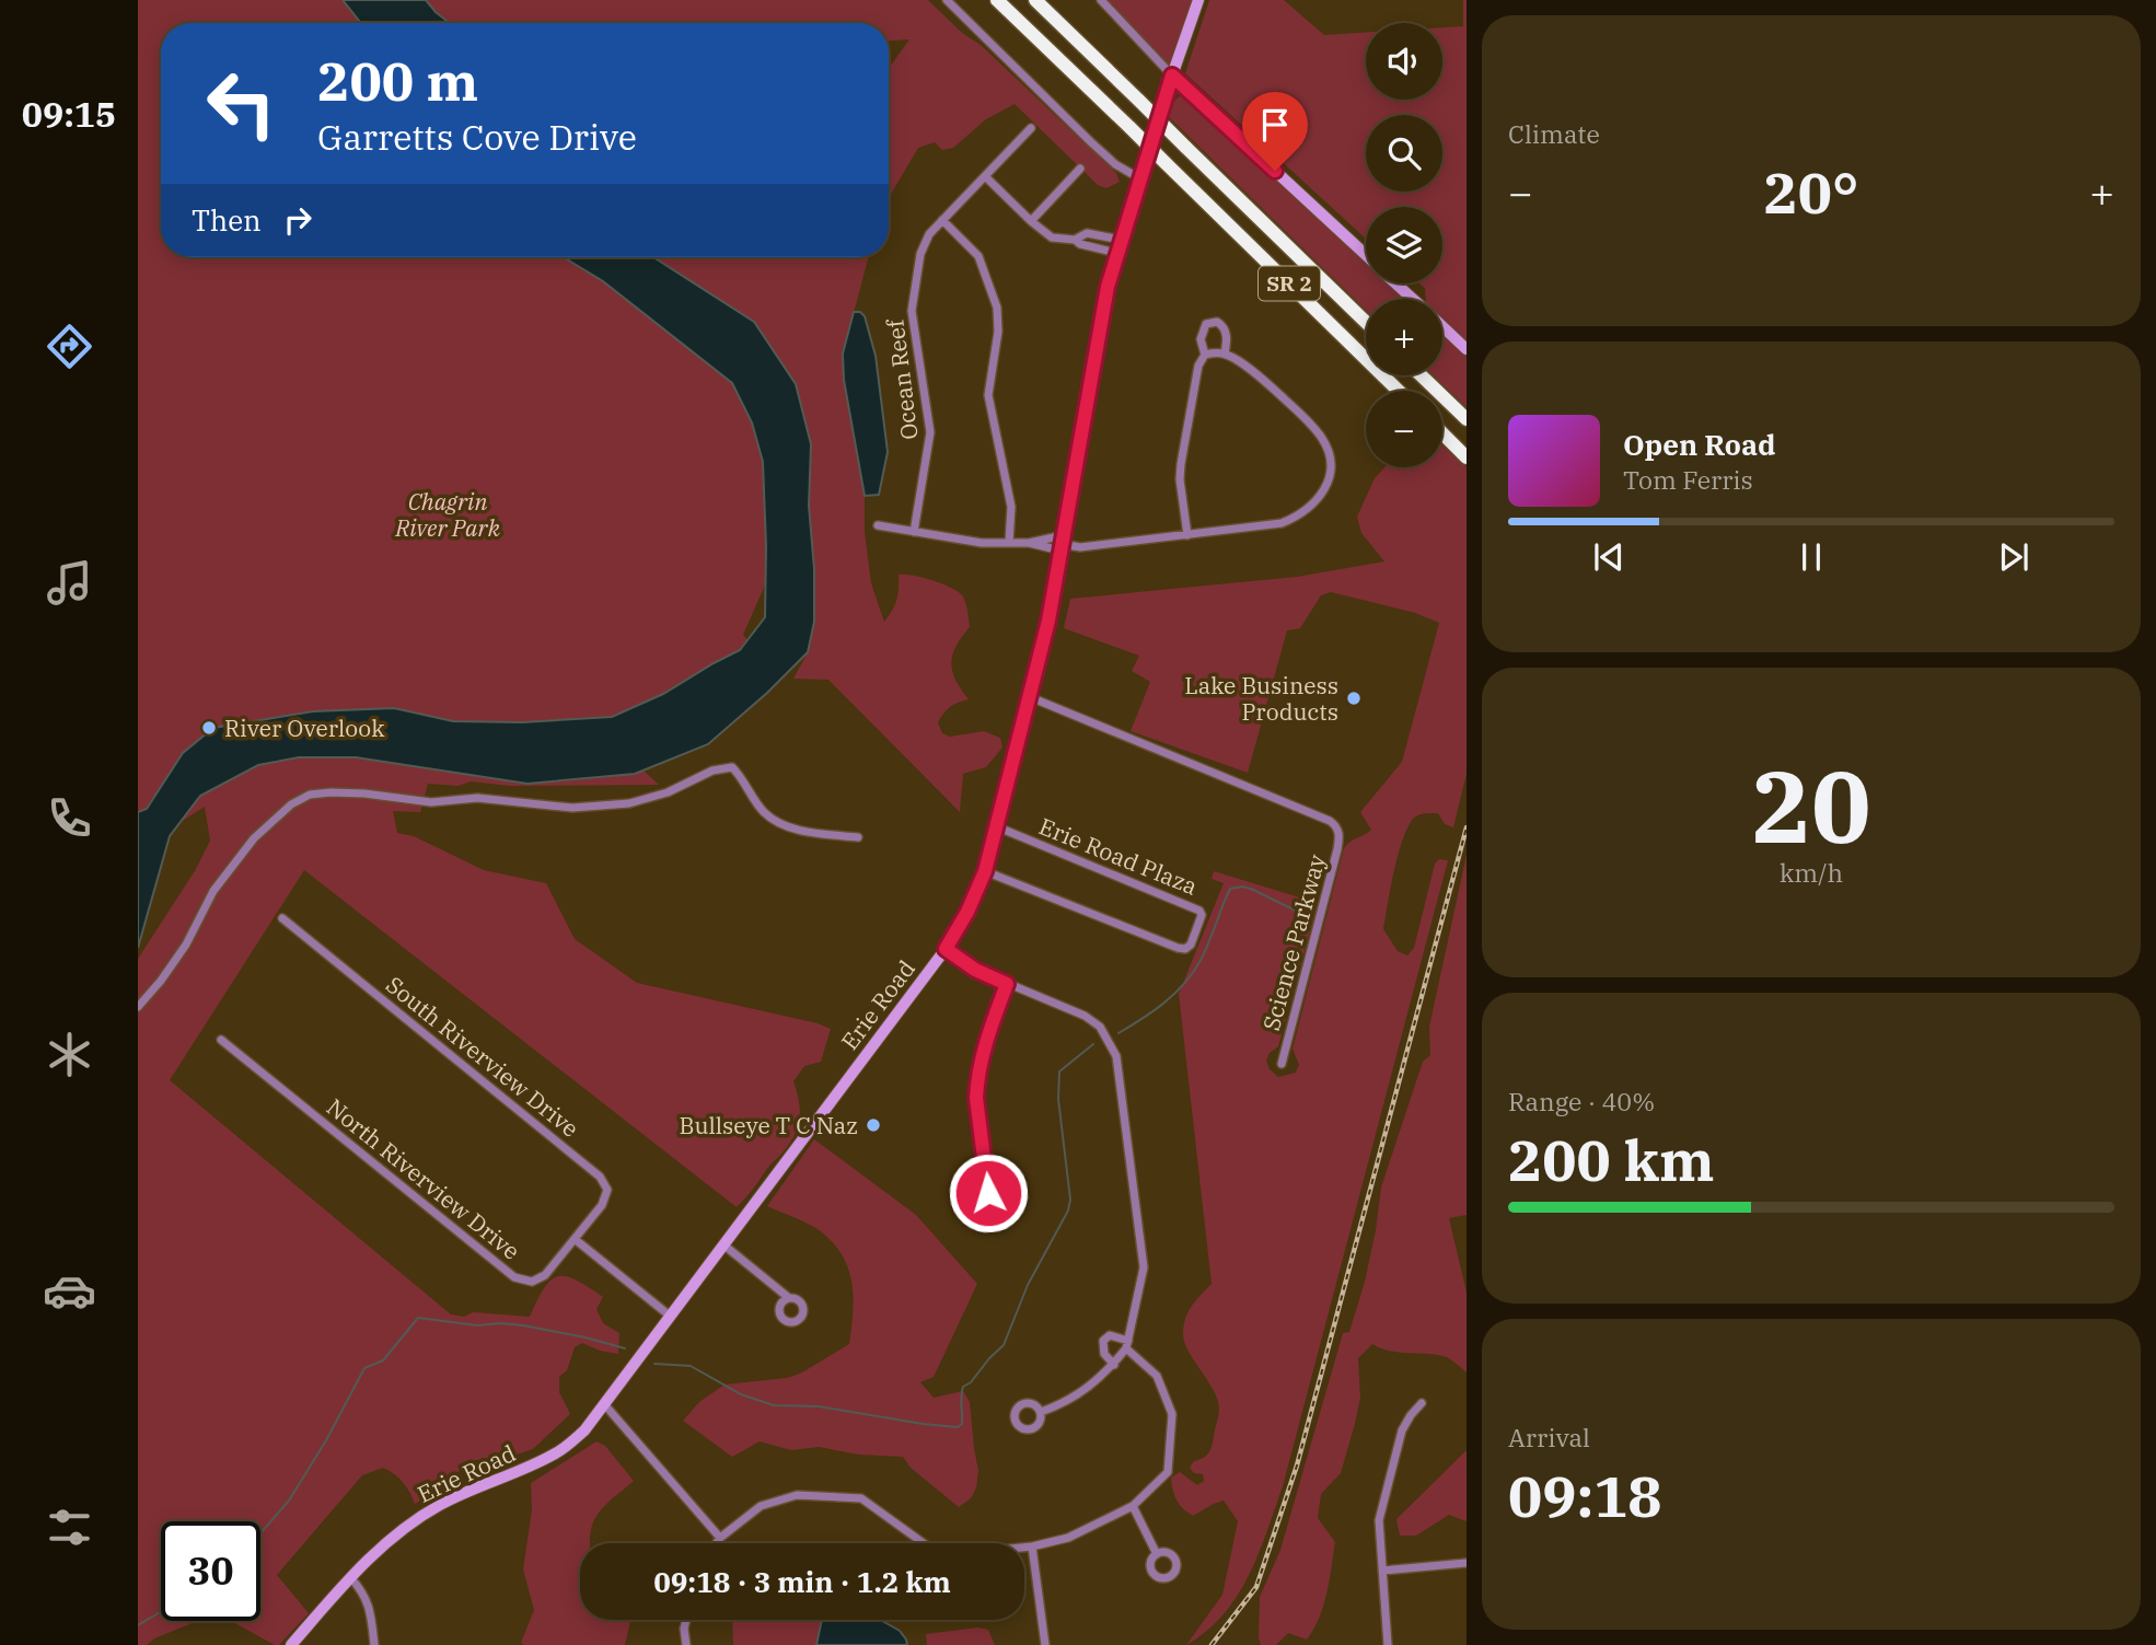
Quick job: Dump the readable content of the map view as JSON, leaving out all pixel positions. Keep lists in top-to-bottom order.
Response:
{
  "streets": {
    "highway": ["SR 2"],
    "street": [
      "Ocean Reef",
      "Erie Road Plaza",
      "Science Parkway",
      "Erie Road",
      "South Riverview Drive",
      "North Riverview Drive"
    ]
  },
  "crossings": [
    ["Erie Road Plaza", "Erie Road"],
    ["Science Parkway", "Erie Road"],
    ["South Riverview Drive", "North Riverview Drive"]
  ],
  "parks": ["Chagrin River Park"],
  "places": ["Lake Business Products", "River Overlook", "Bullseye T C Naz"],
  "page": {
    "tabs": "09:15",
    "tile": [
      "Climate",
      ["20", "km/h"],
      ["Range · 40%", "200 km"],
      ["Arrival", "09:18"]
    ],
    "map_buttons": ["+", "−"],
    "turn": ["200 m", "Garretts Cove Drive"],
    "heat": ["−", "20°", "+"],
    "then": "Then",
    "song": ["Open Road", "Tom Ferris"],
    "limit": "30",
    "trip": "09:18 · 3 min · 1.2 km"
  }
}
